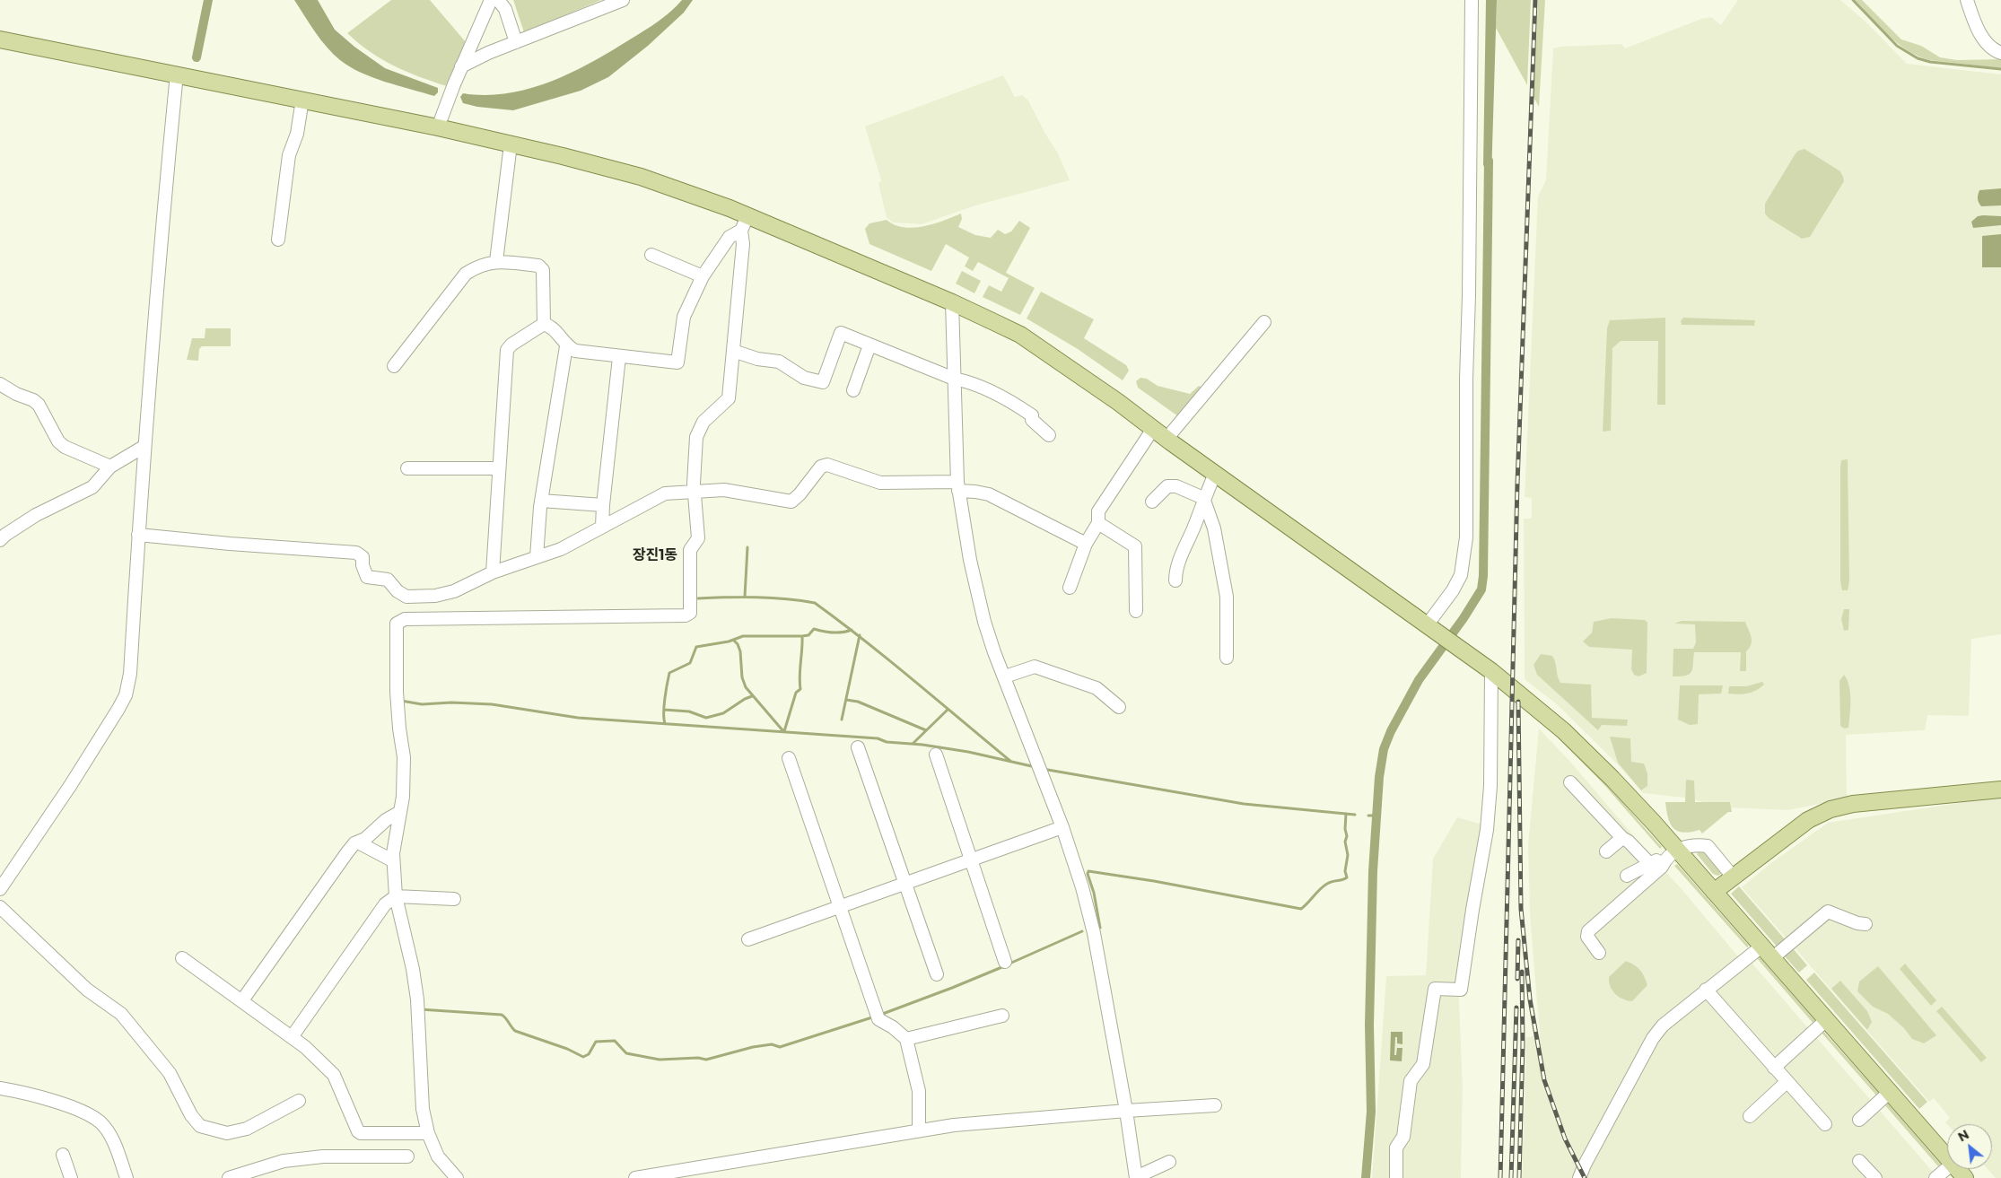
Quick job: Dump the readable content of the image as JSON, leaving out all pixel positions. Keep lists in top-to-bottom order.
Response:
{
  "districts": ["장진1동"],
  "north": "top left"
}
